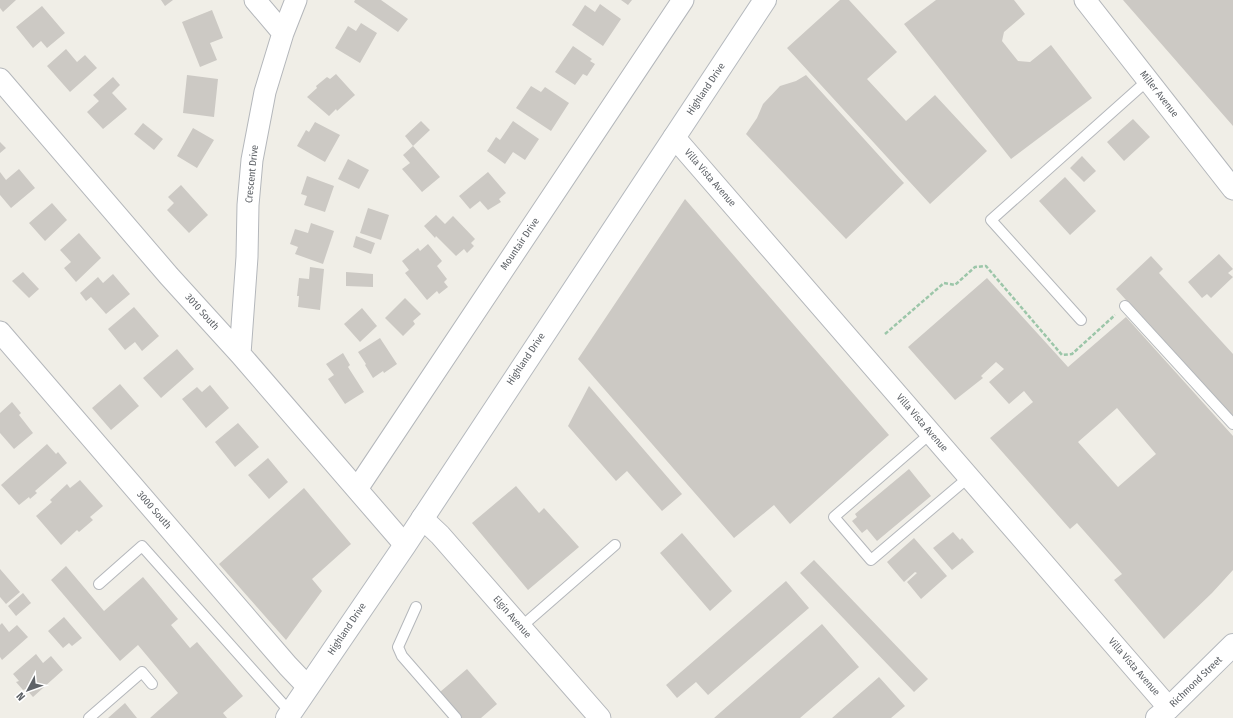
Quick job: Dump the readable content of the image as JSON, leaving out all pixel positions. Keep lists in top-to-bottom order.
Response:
{
  "streets": {
    "main road": ["Highland Drive", "Richmond Street"],
    "street": [
      "Miller Avenue",
      "Crescent Drive",
      "Villa Vista Avenue",
      "Mountair Drive",
      "3010 South",
      "3000 South",
      "Elgin Avenue"
    ]
  },
  "crossings": [
    ["Highland Drive", "Villa Vista Avenue"],
    ["Highland Drive", "3010 South"],
    ["Highland Drive", "3000 South"],
    ["Highland Drive", "Elgin Avenue"],
    ["Crescent Drive", "3010 South"],
    ["Villa Vista Avenue", "Richmond Street"],
    ["Mountair Drive", "3010 South"]
  ],
  "north": "bottom left"
}
